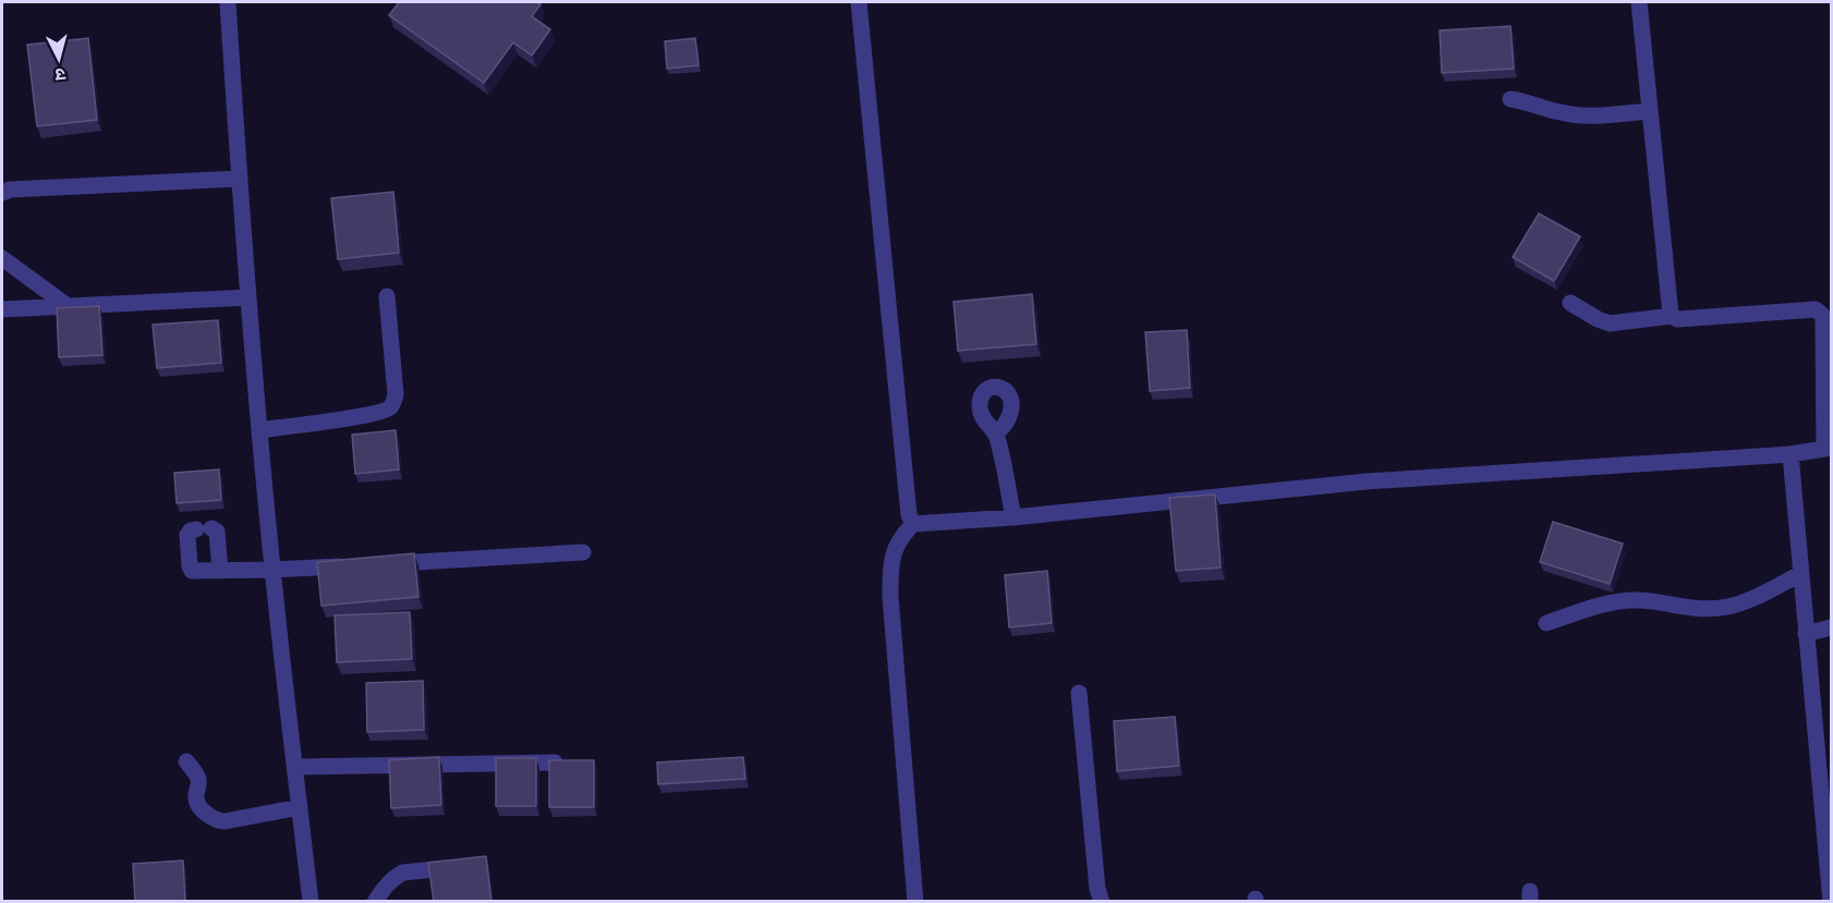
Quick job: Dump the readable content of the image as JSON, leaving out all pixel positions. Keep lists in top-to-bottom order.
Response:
{
  "north": "bottom"
}
